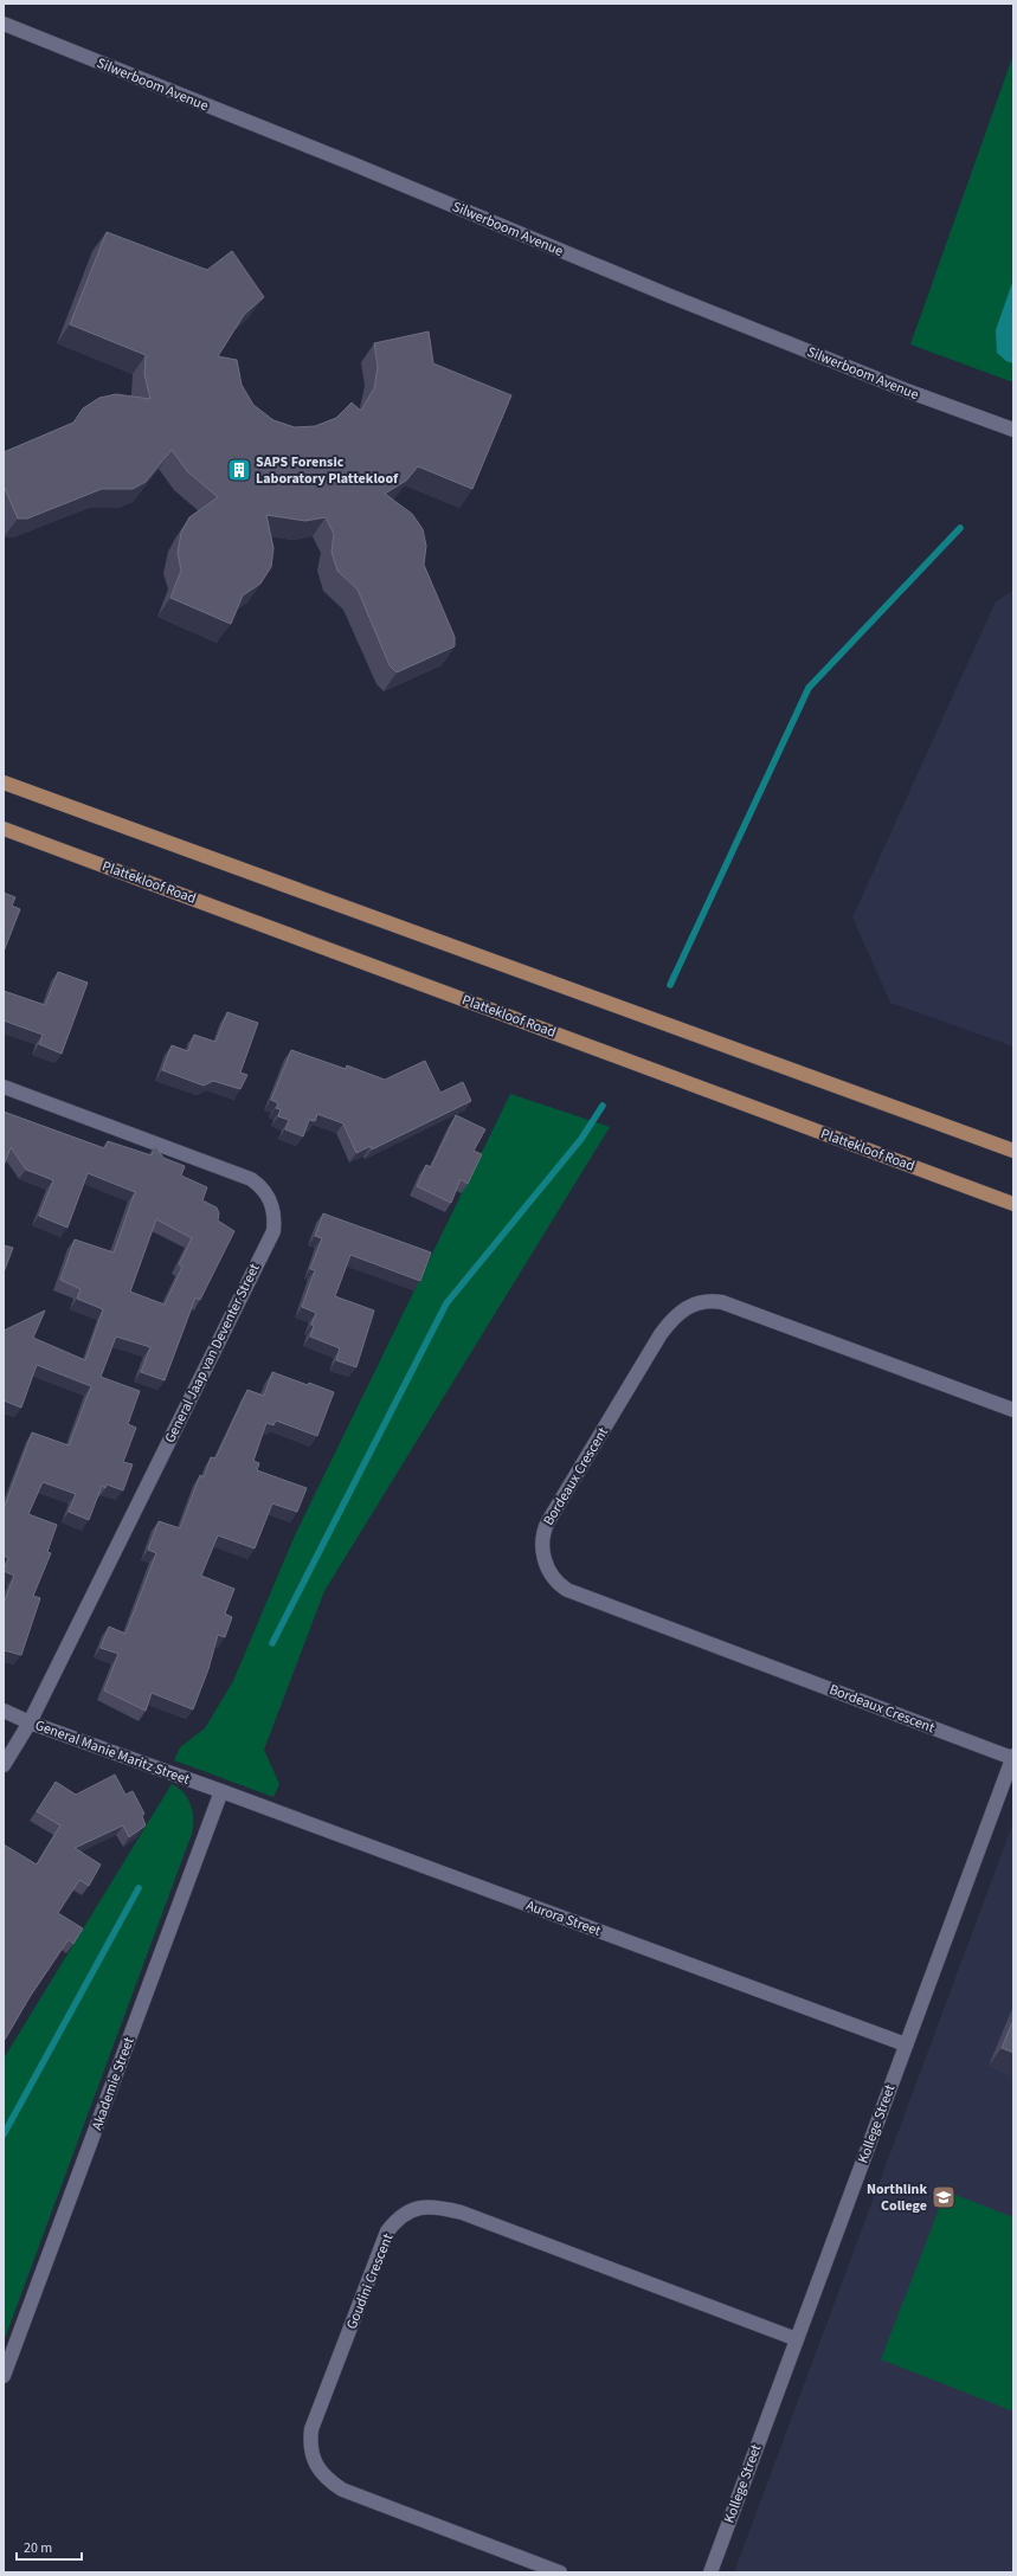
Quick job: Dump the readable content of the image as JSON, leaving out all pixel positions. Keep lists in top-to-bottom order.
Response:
{
  "streets": {
    "main road": ["Plattekloof Road"],
    "street": [
      "Silwerboom Avenue",
      "General Jaap van Deventer Street",
      "Bordeaux Crescent",
      "General Manie Maritz Street",
      "Aurora Street",
      "Akademie Street",
      "Kollege Street",
      "Goudini Crescent"
    ]
  },
  "crossings": [
    ["General Jaap van Deventer Street", "General Manie Maritz Street"],
    ["Bordeaux Crescent", "Kollege Street"],
    ["General Manie Maritz Street", "Aurora Street"],
    ["General Manie Maritz Street", "Akademie Street"],
    ["Aurora Street", "Akademie Street"],
    ["Aurora Street", "Kollege Street"],
    ["Kollege Street", "Goudini Crescent"]
  ],
  "places": {
    "building": ["SAPS Forensic Laboratory Plattekloof"],
    "school or university": ["Northlink College"]
  },
  "scale_bar": "20 m"
}
